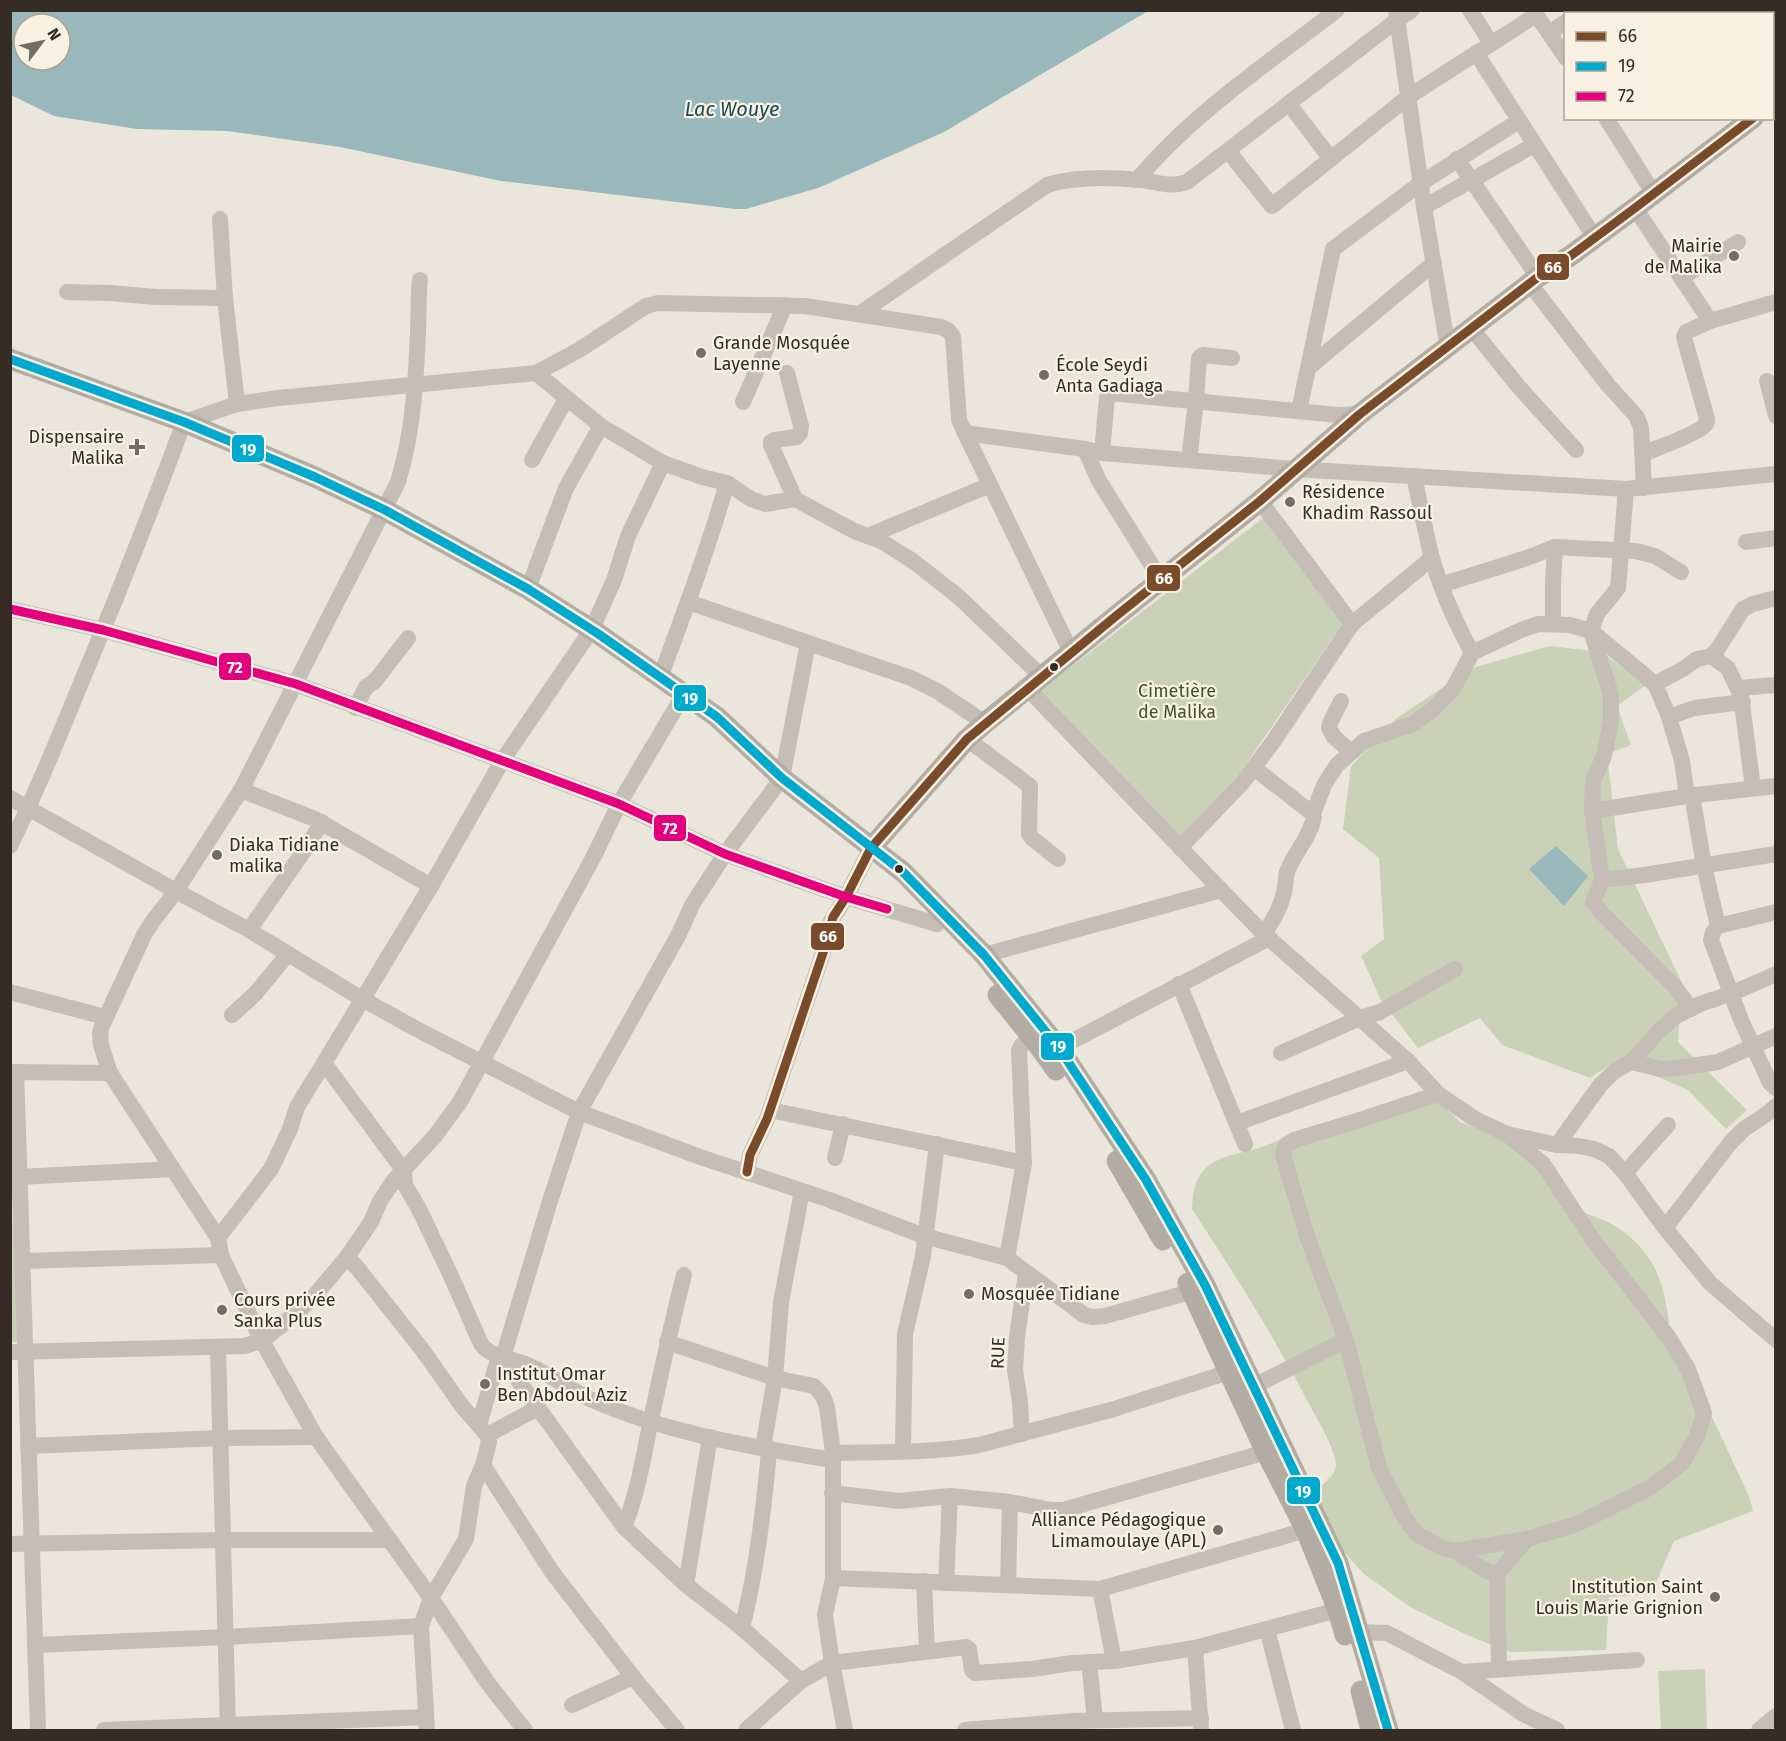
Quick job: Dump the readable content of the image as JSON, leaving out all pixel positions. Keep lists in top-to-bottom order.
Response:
{
  "streets": {
    "street": ["RUE"]
  },
  "water": ["Lac Wouye"],
  "parks": ["Cimetière de Malika"],
  "places": {
    "other": [
      "Mairie de Malika",
      "Grande Mosquée Layenne",
      "École Seydi Anta Gadiaga",
      "Résidence Khadim Rassoul",
      "Diaka Tidiane malika",
      "Mosquée Tidiane",
      "Cours privée Sanka Plus",
      "Institut Omar Ben Abdoul Aziz",
      "Alliance Pédagogique Limamoulaye (APL)",
      "Institution Saint Louis Marie Grignion"
    ],
    "health": ["Dispensaire Malika"]
  },
  "lines": ["transit line 66", "transit line 19", "transit line 72"],
  "legend": ["66", "19", "72"],
  "north": "top right"
}
